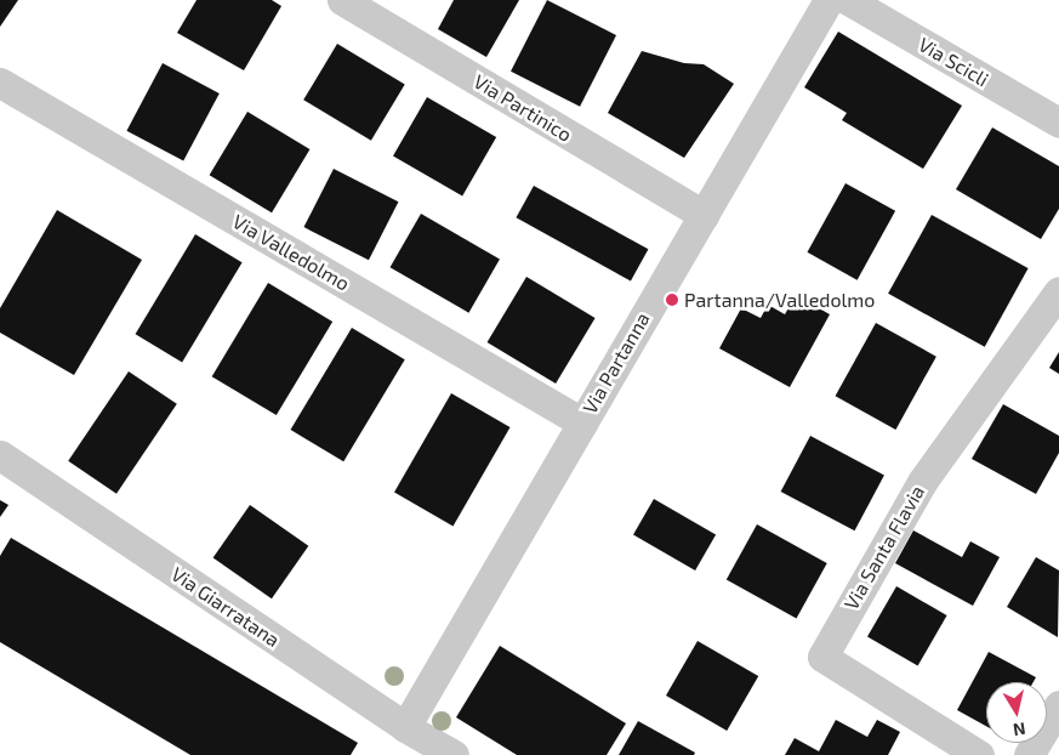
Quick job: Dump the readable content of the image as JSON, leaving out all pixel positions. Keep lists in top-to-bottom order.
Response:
{
  "streets": {
    "street": [
      "Via Scicli",
      "Via Partinico",
      "Via Valledolmo",
      "Via Partanna",
      "Via Santa Flavia",
      "Via Giarratana"
    ]
  },
  "crossings": [
    ["Via Partinico", "Via Partanna"],
    ["Via Valledolmo", "Via Partanna"],
    ["Via Partanna", "Via Giarratana"]
  ],
  "places": ["Partanna/Valledolmo"],
  "north": "bottom"
}
